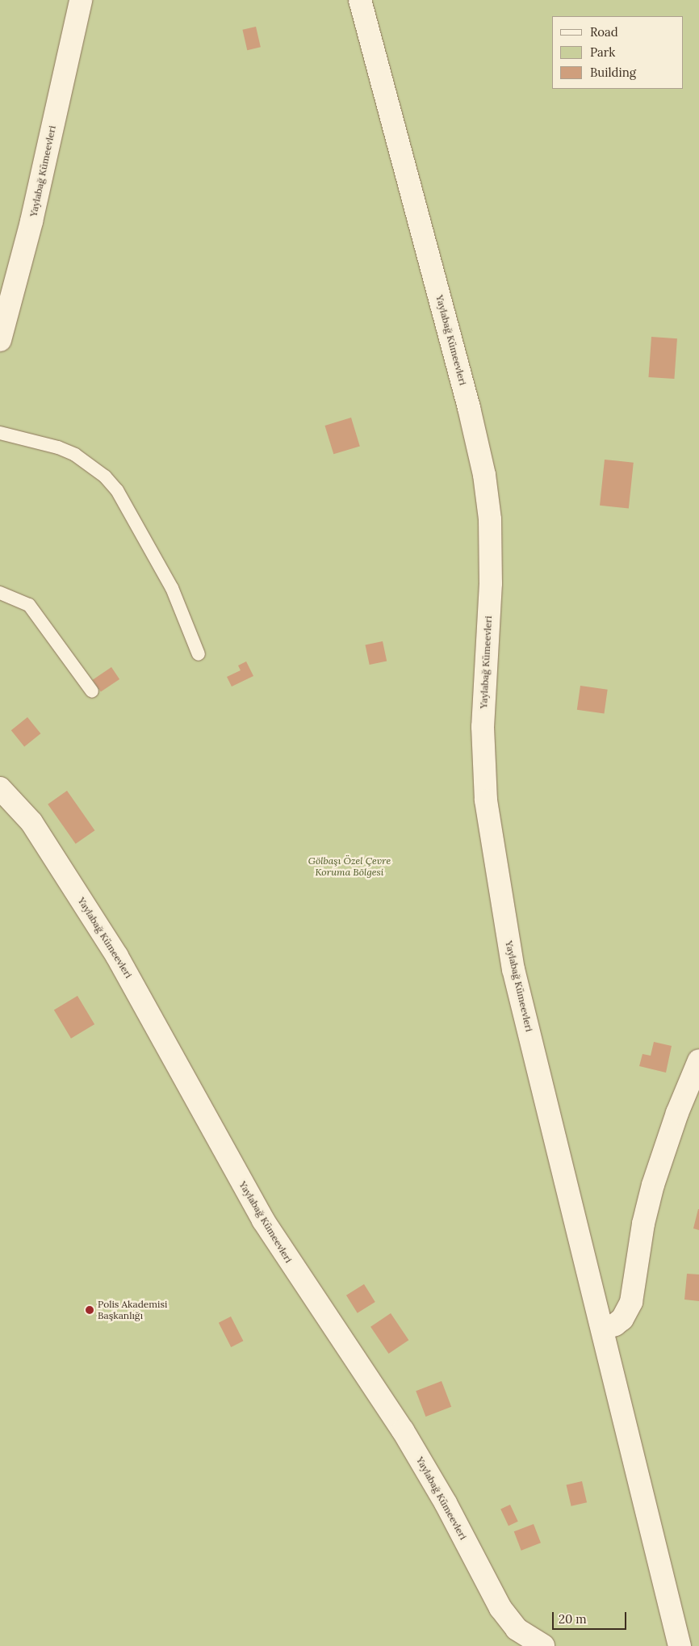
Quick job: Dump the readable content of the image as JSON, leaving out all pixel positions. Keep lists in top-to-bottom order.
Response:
{
  "streets": {
    "street": ["Yaylabağ Kümeevleri"]
  },
  "parks": ["Gölbaşı Özel Çevre Koruma Bölgesi"],
  "places": ["Polis Akademisi Başkanlığı"],
  "legend": ["Road", "Park", "Building"],
  "scale_bar": "20 m"
}
